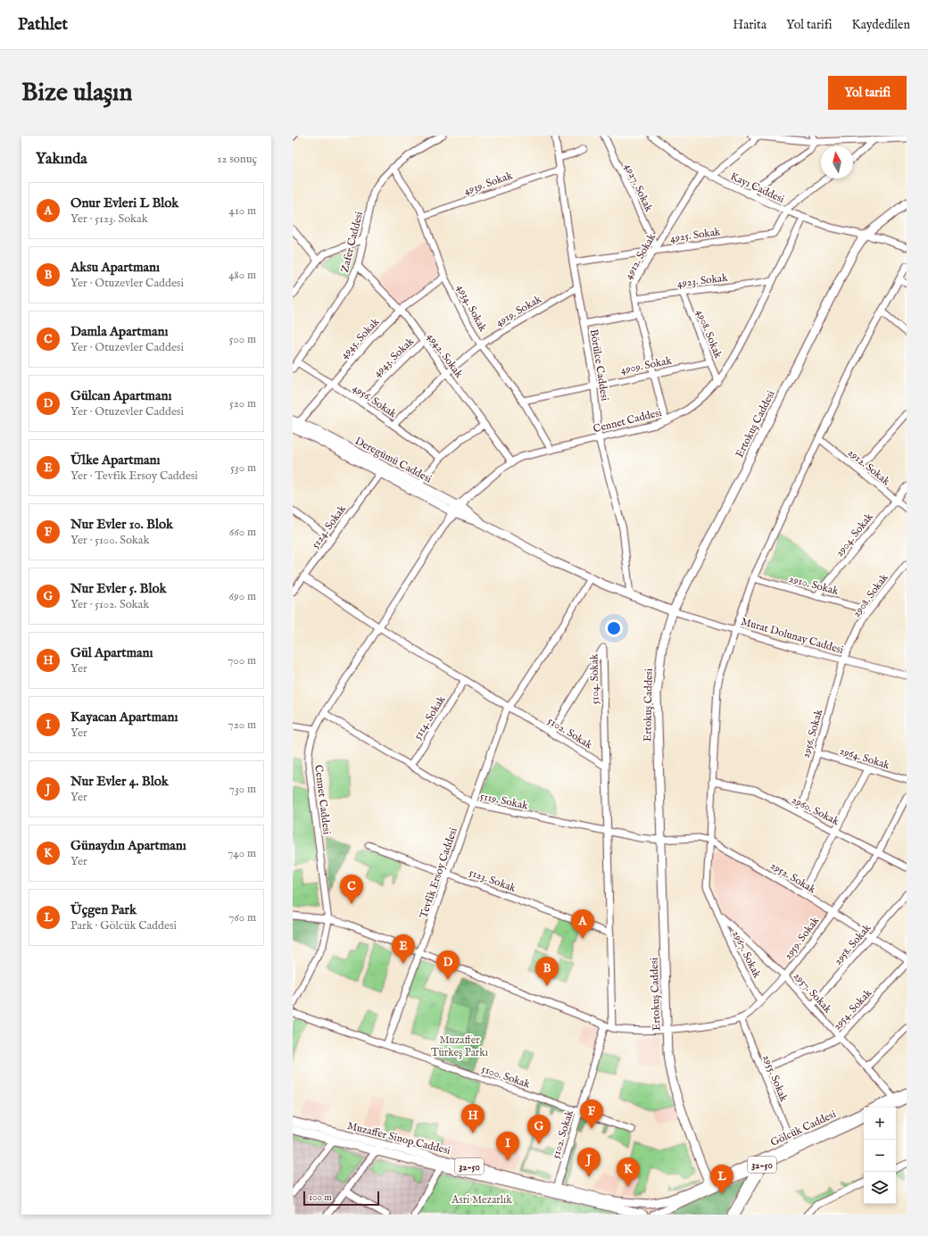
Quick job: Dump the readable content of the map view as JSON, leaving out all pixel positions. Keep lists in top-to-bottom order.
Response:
{
  "streets": {
    "main road": [
      "Ertokuş Caddesi",
      "Deregümü Caddesi",
      "Gölcük Caddesi",
      "Muzaffer Sinop Caddesi",
      "32-50"
    ],
    "street": [
      "4939. Sokak",
      "4927. Sokak",
      "Kayı Caddesi",
      "4925. Sokak",
      "Zafer Caddesi",
      "4912. Sokak",
      "4923. Sokak",
      "4934. Sokak",
      "4919. Sokak",
      "4908. Sokak",
      "4945. Sokak",
      "4942. Sokak",
      "4943. Sokak",
      "Börülce Caddesi",
      "4909. Sokak",
      "4956. Sokak",
      "Cennet Caddesi",
      "2912. Sokak",
      "5124. Sokak",
      "2904. Sokak",
      "2910. Sokak",
      "2908. Sokak",
      "Murat Dolunay Caddesi",
      "5104. Sokak",
      "5114. Sokak",
      "5102. Sokak",
      "2956. Sokak",
      "2964. Sokak",
      "5119. Sokak",
      "2960. Sokak",
      "Tevfik Ersoy Caddesi",
      "2952. Sokak",
      "5123. Sokak",
      "2959. Sokak",
      "2958. Sokak",
      "2967. Sokak",
      "2957. Sokak",
      "2954. Sokak",
      "5100. Sokak",
      "2955. Sokak"
    ]
  },
  "crossings": [
    ["4939. Sokak", "4934. Sokak"],
    ["4939. Sokak", "Börülce Caddesi"],
    ["4927. Sokak", "4925. Sokak"],
    ["4927. Sokak", "4912. Sokak"],
    ["Kayı Caddesi", "4925. Sokak"],
    ["Kayı Caddesi", "4912. Sokak"],
    ["Kayı Caddesi", "Cennet Caddesi"],
    ["Kayı Caddesi", "Ertokuş Caddesi"],
    ["4925. Sokak", "4912. Sokak"],
    ["4925. Sokak", "Börülce Caddesi"],
    ["Zafer Caddesi", "4934. Sokak"],
    ["Zafer Caddesi", "4942. Sokak"],
    ["Zafer Caddesi", "4956. Sokak"],
    ["4912. Sokak", "4923. Sokak"],
    ["4912. Sokak", "4909. Sokak"],
    ["4912. Sokak", "Cennet Caddesi"],
    ["4923. Sokak", "4908. Sokak"],
    ["4923. Sokak", "Cennet Caddesi"],
    ["4934. Sokak", "4919. Sokak"],
    ["4934. Sokak", "4945. Sokak"],
    ["4934. Sokak", "4909. Sokak"],
    ["4934. Sokak", "Cennet Caddesi"],
    ["4919. Sokak", "4942. Sokak"],
    ["4919. Sokak", "Börülce Caddesi"],
    ["4919. Sokak", "4956. Sokak"],
    ["4908. Sokak", "4909. Sokak"],
    ["4908. Sokak", "Cennet Caddesi"],
    ["4945. Sokak", "4942. Sokak"],
    ["4945. Sokak", "4956. Sokak"],
    ["4945. Sokak", "Deregümü Caddesi"],
    ["4942. Sokak", "4943. Sokak"],
    ["4942. Sokak", "Cennet Caddesi"],
    ["4943. Sokak", "4956. Sokak"],
    ["Börülce Caddesi", "4909. Sokak"],
    ["Börülce Caddesi", "Cennet Caddesi"],
    ["Börülce Caddesi", "Deregümü Caddesi"],
    ["Cennet Caddesi", "Deregümü Caddesi"],
    ["Cennet Caddesi", "5102. Sokak"],
    ["Cennet Caddesi", "5119. Sokak"],
    ["Cennet Caddesi", "2959. Sokak"],
    ["Ertokuş Caddesi", "Deregümü Caddesi"],
    ["Ertokuş Caddesi", "Murat Dolunay Caddesi"],
    ["Ertokuş Caddesi", "5119. Sokak"],
    ["Ertokuş Caddesi", "2952. Sokak"],
    ["Ertokuş Caddesi", "2959. Sokak"],
    ["Ertokuş Caddesi", "Gölcük Caddesi"],
    ["Deregümü Caddesi", "5124. Sokak"],
    ["Deregümü Caddesi", "Murat Dolunay Caddesi"],
    ["Deregümü Caddesi", "Tevfik Ersoy Caddesi"],
    ["2912. Sokak", "2904. Sokak"],
    ["2912. Sokak", "2957. Sokak"],
    ["5124. Sokak", "5102. Sokak"],
    ["2904. Sokak", "2910. Sokak"],
    ["2910. Sokak", "2908. Sokak"],
    ["2910. Sokak", "2957. Sokak"],
    ["2908. Sokak", "Murat Dolunay Caddesi"],
    ["2908. Sokak", "2956. Sokak"],
    ["Murat Dolunay Caddesi", "2956. Sokak"],
    ["Murat Dolunay Caddesi", "2957. Sokak"],
    ["5104. Sokak", "5102. Sokak"],
    ["5114. Sokak", "5102. Sokak"],
    ["5114. Sokak", "5119. Sokak"],
    ["5102. Sokak", "5119. Sokak"],
    ["5102. Sokak", "Tevfik Ersoy Caddesi"],
    ["5102. Sokak", "5123. Sokak"],
    ["5102. Sokak", "2959. Sokak"],
    ["5102. Sokak", "5100. Sokak"],
    ["5102. Sokak", "Muzaffer Sinop Caddesi"],
    ["2956. Sokak", "2964. Sokak"],
    ["2956. Sokak", "2960. Sokak"],
    ["5119. Sokak", "Tevfik Ersoy Caddesi"],
    ["5119. Sokak", "2952. Sokak"],
    ["2960. Sokak", "2959. Sokak"],
    ["2960. Sokak", "2957. Sokak"],
    ["Tevfik Ersoy Caddesi", "5123. Sokak"],
    ["Tevfik Ersoy Caddesi", "2959. Sokak"],
    ["Tevfik Ersoy Caddesi", "5100. Sokak"],
    ["2952. Sokak", "2959. Sokak"],
    ["2952. Sokak", "2958. Sokak"],
    ["2952. Sokak", "2957. Sokak"],
    ["2959. Sokak", "2967. Sokak"],
    ["2959. Sokak", "2957. Sokak"],
    ["2959. Sokak", "2955. Sokak"],
    ["2958. Sokak", "2957. Sokak"],
    ["2967. Sokak", "2957. Sokak"],
    ["2957. Sokak", "2954. Sokak"],
    ["2957. Sokak", "Gölcük Caddesi"],
    ["2954. Sokak", "2955. Sokak"],
    ["2955. Sokak", "Gölcük Caddesi"],
    ["Gölcük Caddesi", "Muzaffer Sinop Caddesi"]
  ],
  "parks": ["Muzaffer Türkeş Parkı", "Asri Mezarlık"],
  "scale_bar": "100 m",
  "north": "top",
  "page": {
    "header": "Pathlet",
    "nav": ["Harita", "Yol tarifi", "Kaydedilen"],
    "buttons": "Yol tarifi",
    "title": "Bize ulaşın",
    "heading": ["Yakında", "12 sonuç"],
    "list": [
      {
        "mark": "A",
        "name": "Onur Evleri L Blok",
        "note": "Yer · 5123. Sokak",
        "value": "410 m"
      },
      {
        "mark": "B",
        "name": "Aksu Apartmanı",
        "note": "Yer · Otuzevler Caddesi",
        "value": "480 m"
      },
      {
        "mark": "C",
        "name": "Damla Apartmanı",
        "note": "Yer · Otuzevler Caddesi",
        "value": "500 m"
      },
      {
        "mark": "D",
        "name": "Gülcan Apartmanı",
        "note": "Yer · Otuzevler Caddesi",
        "value": "520 m"
      },
      {
        "mark": "E",
        "name": "Ülke Apartmanı",
        "note": "Yer · Tevfik Ersoy Caddesi",
        "value": "530 m"
      },
      {
        "mark": "F",
        "name": "Nur Evler 10. Blok",
        "note": "Yer · 5100. Sokak",
        "value": "660 m"
      },
      {
        "mark": "G",
        "name": "Nur Evler 5. Blok",
        "note": "Yer · 5102. Sokak",
        "value": "690 m"
      },
      {
        "mark": "H",
        "name": "Gül Apartmanı",
        "note": "Yer",
        "value": "700 m"
      },
      {
        "mark": "I",
        "name": "Kayacan Apartmanı",
        "note": "Yer",
        "value": "720 m"
      },
      {
        "mark": "J",
        "name": "Nur Evler 4. Blok",
        "note": "Yer",
        "value": "730 m"
      },
      {
        "mark": "K",
        "name": "Günaydın Apartmanı",
        "note": "Yer",
        "value": "740 m"
      },
      {
        "mark": "L",
        "name": "Üçgen Park",
        "note": "Park · Gölcük Caddesi",
        "value": "760 m"
      }
    ],
    "pins": [
      "C",
      "A",
      "E",
      "D",
      "B",
      "F",
      "H",
      "G",
      "I",
      "J",
      "K",
      "L"
    ],
    "map_buttons": ["+", "−"],
    "scale": "100 m"
  }
}
